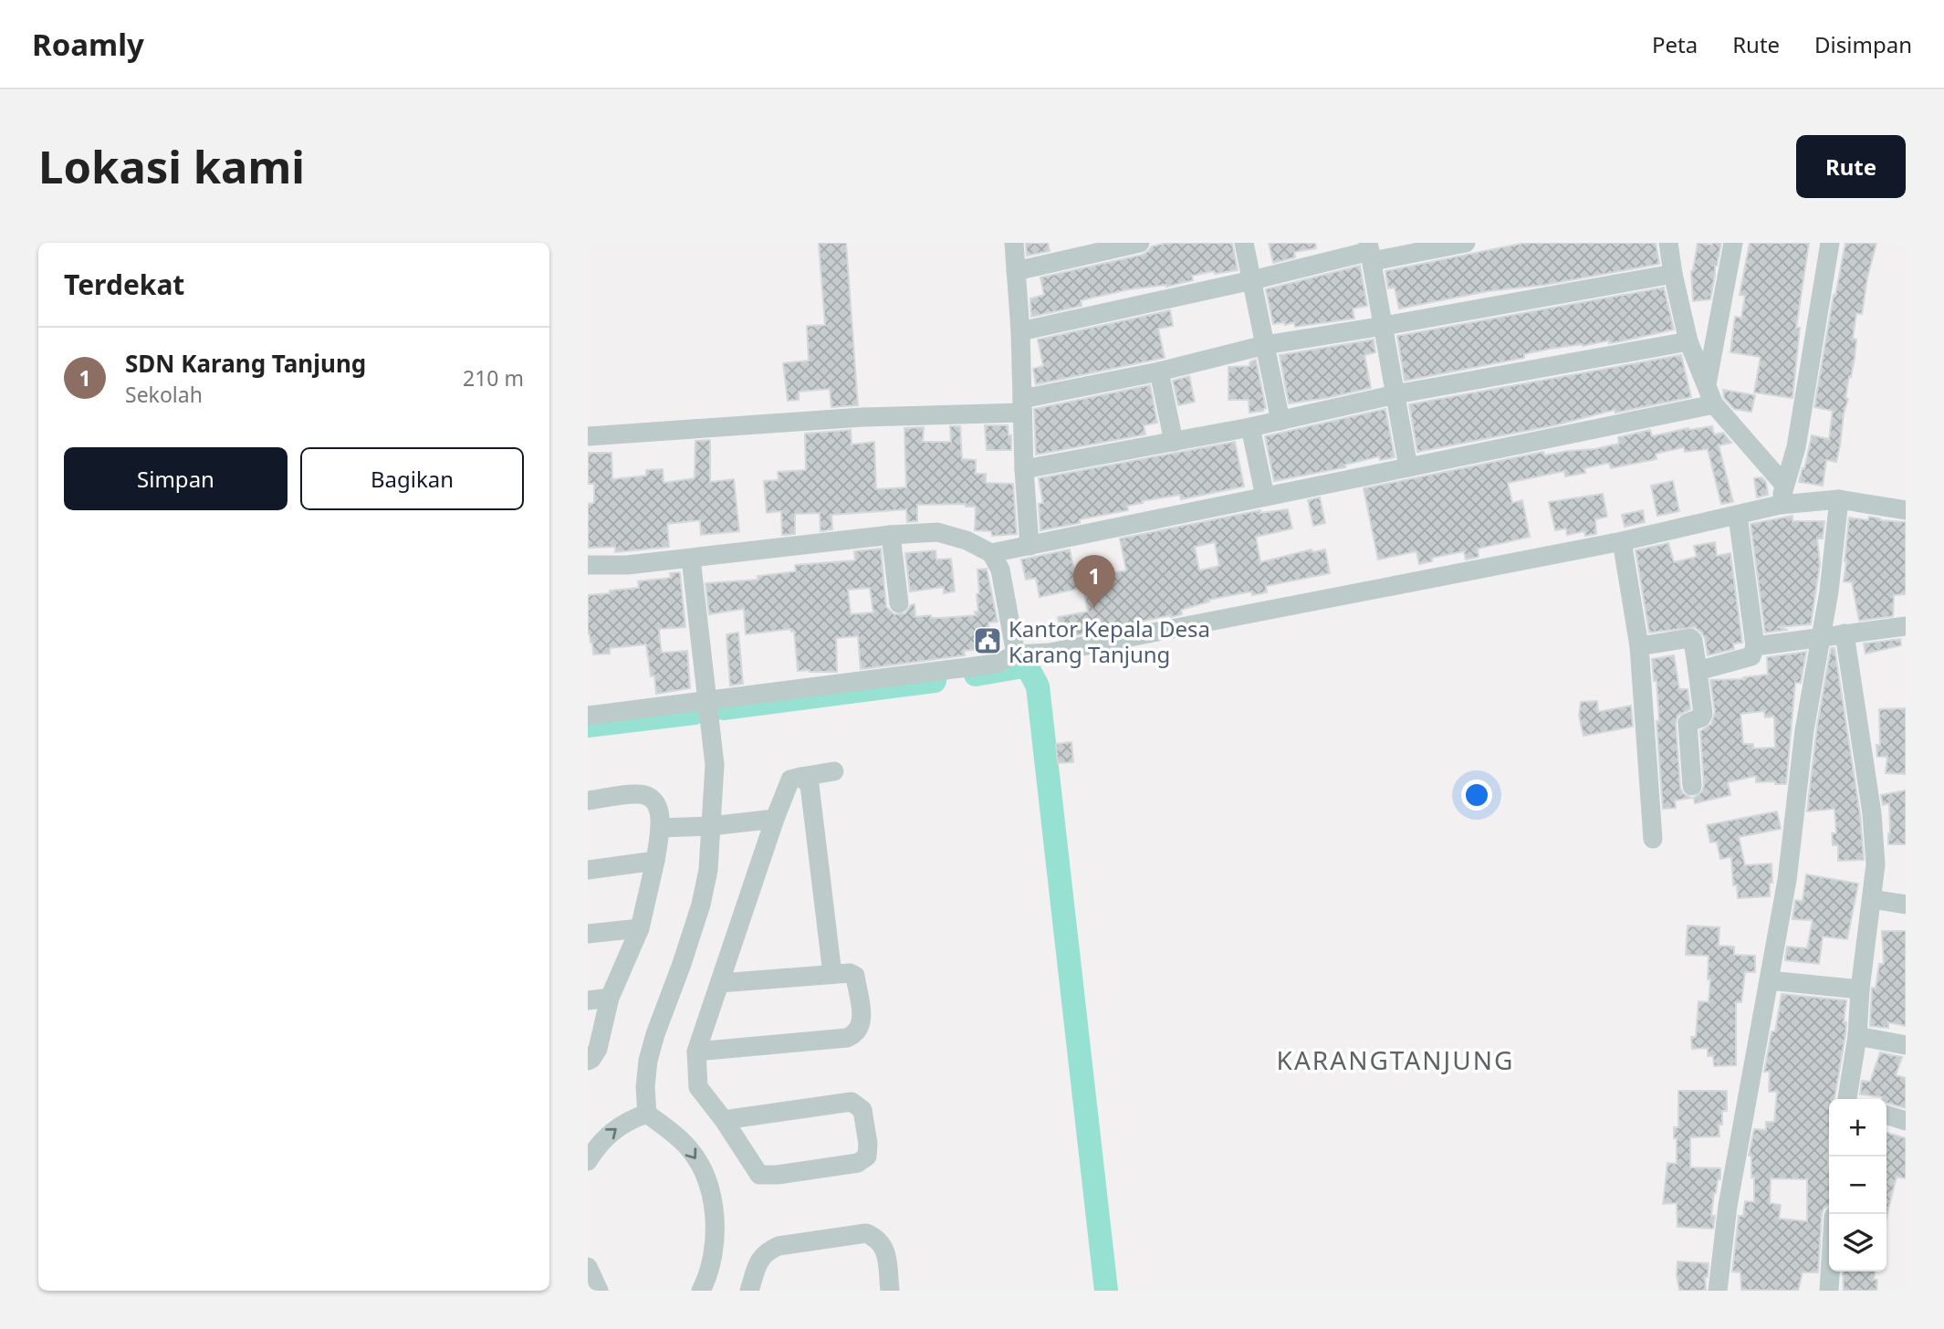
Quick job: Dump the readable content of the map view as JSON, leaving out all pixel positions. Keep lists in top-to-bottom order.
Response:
{
  "districts": ["KARANGTANJUNG"],
  "places": {
    "public building": ["Kantor Kepala Desa Karang Tanjung"]
  },
  "page": {
    "header": "Roamly",
    "nav": ["Peta", "Rute", "Disimpan"],
    "buttons": [
      "Rute",
      ["Simpan", "Bagikan"]
    ],
    "title": "Lokasi kami",
    "heading": "Terdekat",
    "list": [
      {
        "mark": "1",
        "name": "SDN Karang Tanjung",
        "note": "Sekolah",
        "value": "210 m"
      }
    ],
    "pins": "1",
    "map_buttons": ["+", "−"]
  }
}
